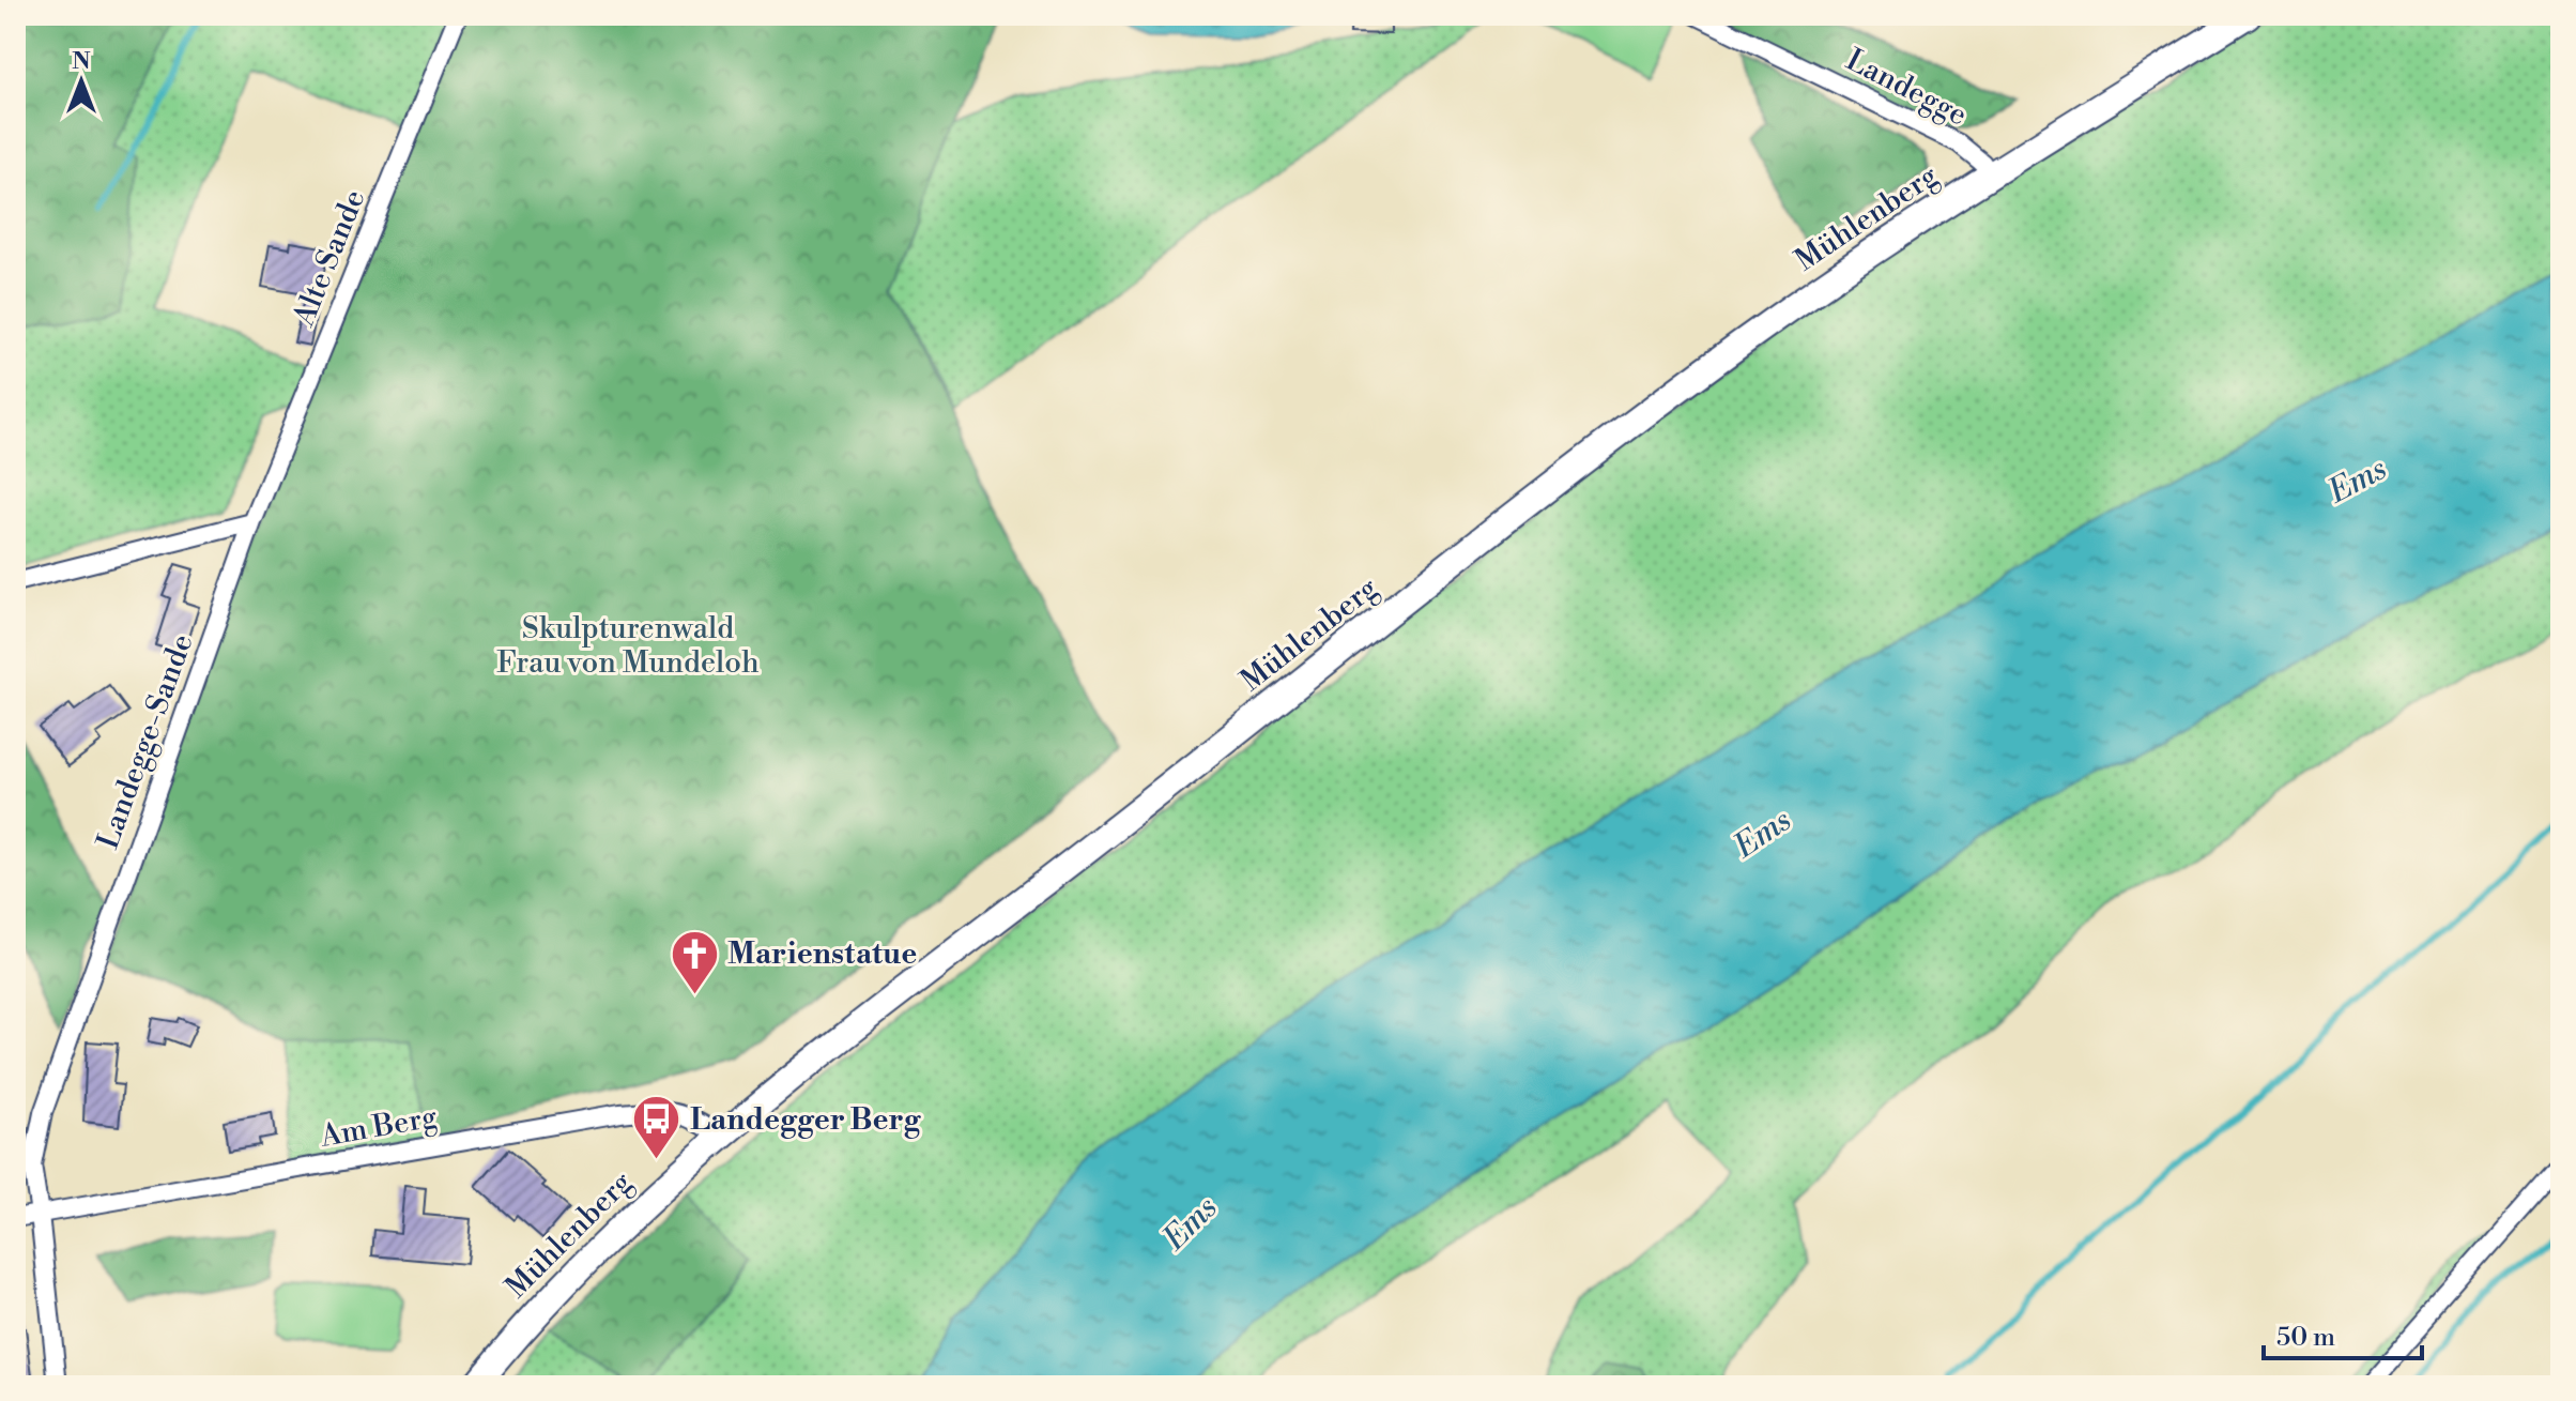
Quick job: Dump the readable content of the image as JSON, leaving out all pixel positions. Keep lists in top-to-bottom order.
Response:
{
  "streets": {
    "main road": ["Mühlenberg"],
    "street": [
      "Landegge",
      "Alte Sande",
      "Landegge-Sande",
      "Am Berg"
    ]
  },
  "crossings": [
    ["Landegge", "Mühlenberg"],
    ["Mühlenberg", "Am Berg"],
    ["Alte Sande", "Landegge-Sande"],
    ["Landegge-Sande", "Am Berg"]
  ],
  "water": ["Ems"],
  "parks": ["Skulpturenwald Frau von Mundeloh"],
  "places": {
    "church": ["Marienstatue"],
    "bus stop": ["Landegger Berg"]
  },
  "scale_bar": "50 m",
  "north": "top"
}
